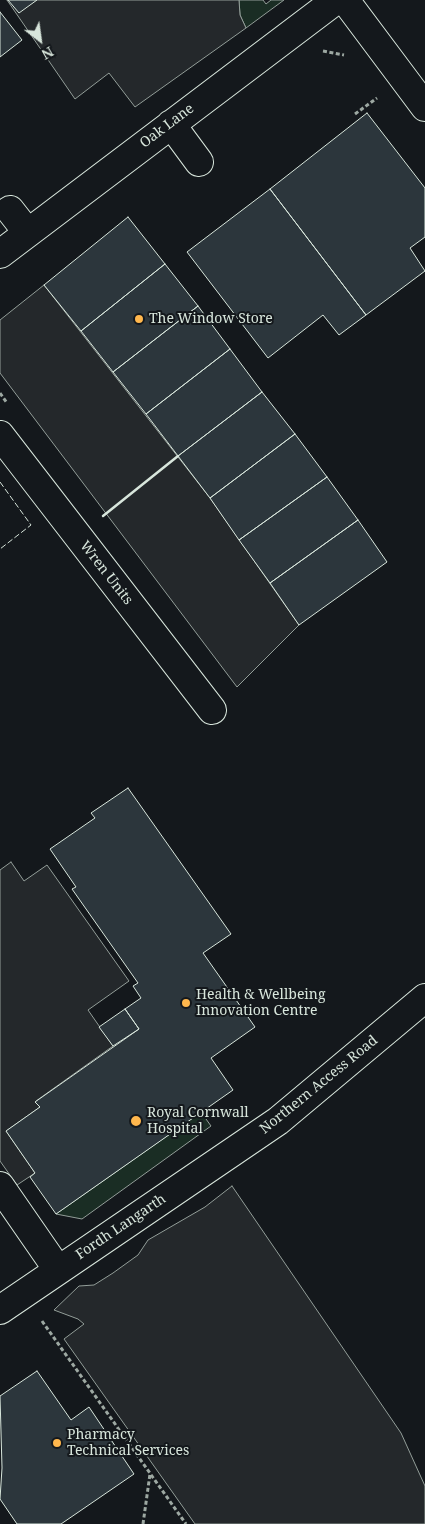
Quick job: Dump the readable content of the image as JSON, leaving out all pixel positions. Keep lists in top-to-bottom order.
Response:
{
  "streets": {
    "street": [
      "Oak Lane",
      "Wren Units",
      "Northern Access Road",
      "Fordh Langarth"
    ]
  },
  "crossings": [
    ["Northern Access Road", "Fordh Langarth"]
  ],
  "places": [
    "The Window Store",
    "Health & Wellbeing Innovation Centre",
    "Royal Cornwall Hospital",
    "Pharmacy Technical Services"
  ],
  "north": "bottom right"
}
